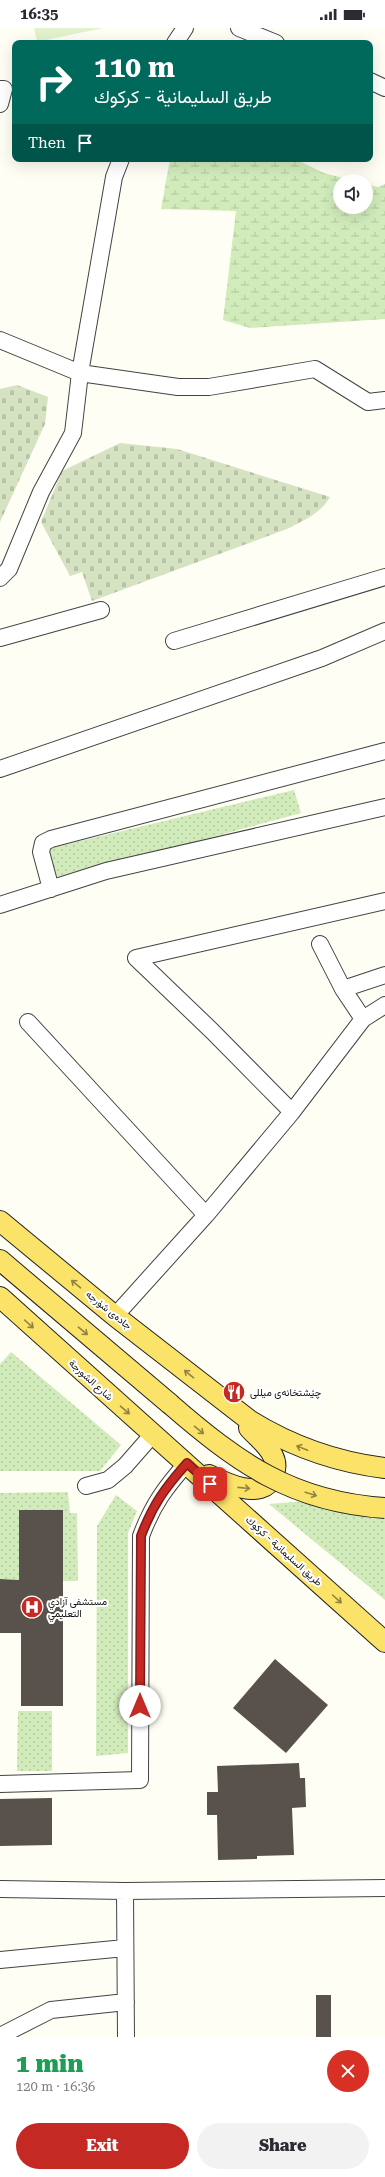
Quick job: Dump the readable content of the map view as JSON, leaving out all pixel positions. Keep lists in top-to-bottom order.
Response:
{
  "streets": {
    "main road": ["جادەی شۆرجە", "شارع الشورجة", "طريق السليمانية - كركوك"]
  },
  "crossings": [
    ["شارع الشورجة", "طريق السليمانية - كركوك"]
  ],
  "places": {
    "restaurant": ["چێشتخانەی میللی"],
    "hospital": ["مستشفى آزادي التعليمي"]
  },
  "page": {
    "status": "16:35",
    "turn": ["110 m", "طريق السليمانية - كركوك"],
    "then": "Then",
    "heading": ["1 min", "120 m · 16:36"],
    "buttons": ["Exit", "Share"]
  }
}
